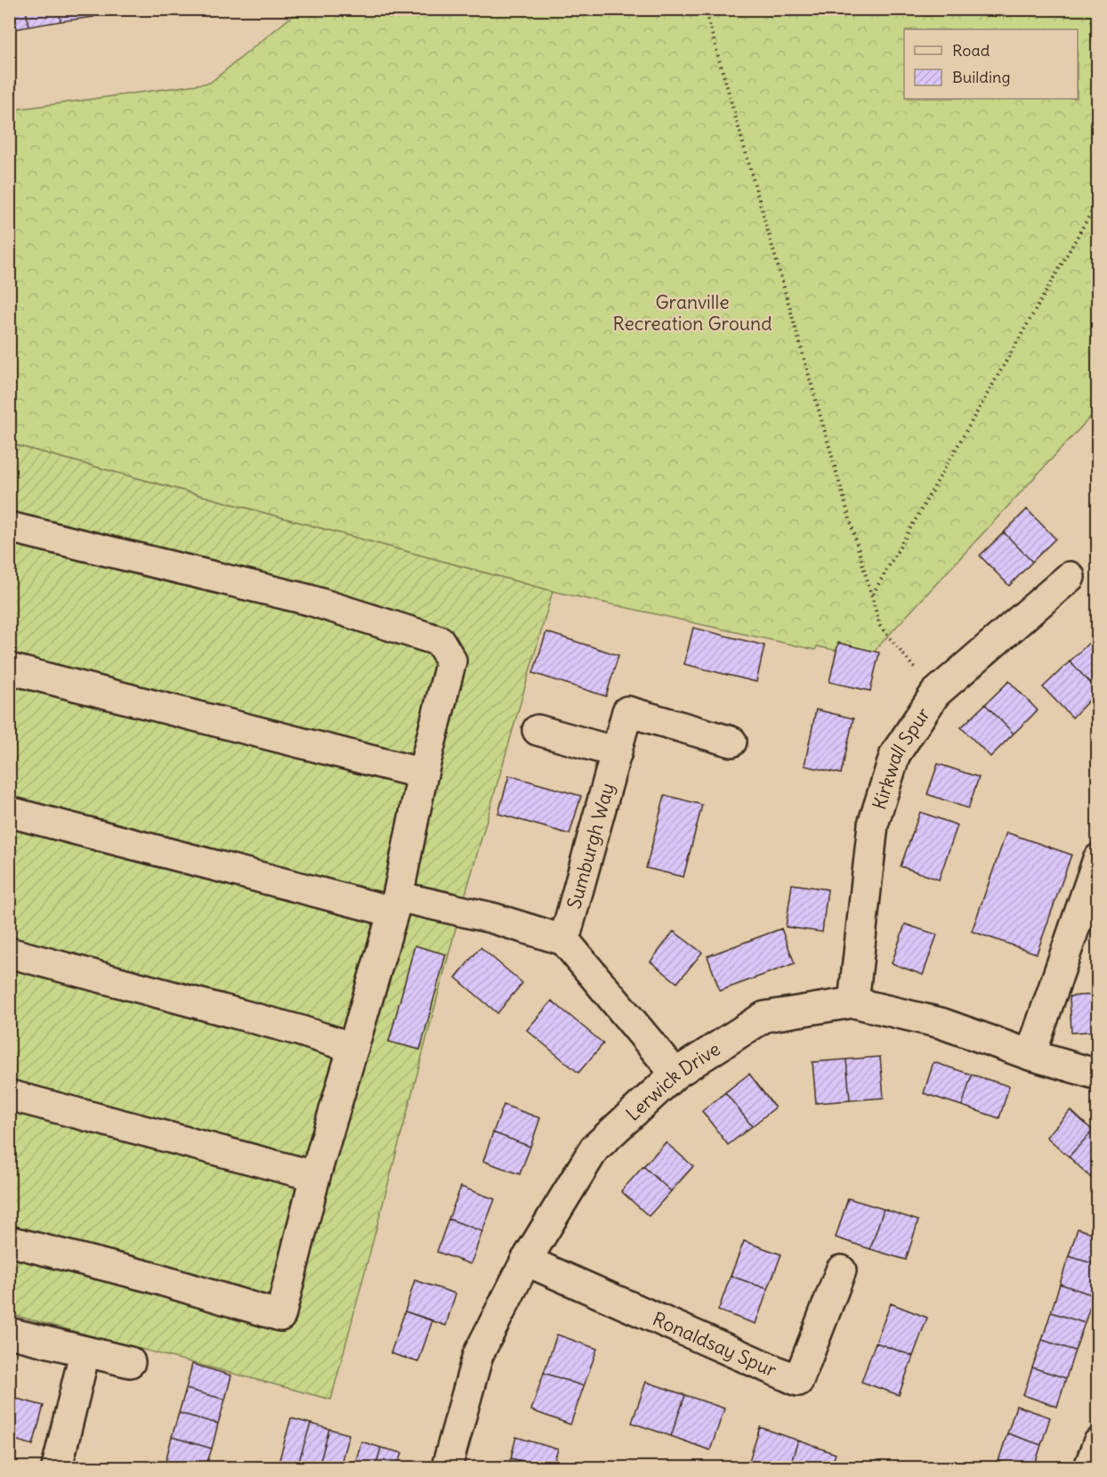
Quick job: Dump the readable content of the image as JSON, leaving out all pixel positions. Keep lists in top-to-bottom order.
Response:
{
  "streets": {
    "street": [
      "Kirkwall Spur",
      "Sumburgh Way",
      "Lerwick Drive",
      "Ronaldsay Spur"
    ]
  },
  "crossings": [
    ["Kirkwall Spur", "Lerwick Drive"],
    ["Lerwick Drive", "Ronaldsay Spur"]
  ],
  "parks": ["Granville Recreation Ground"],
  "legend": ["Road", "Building"]
}
